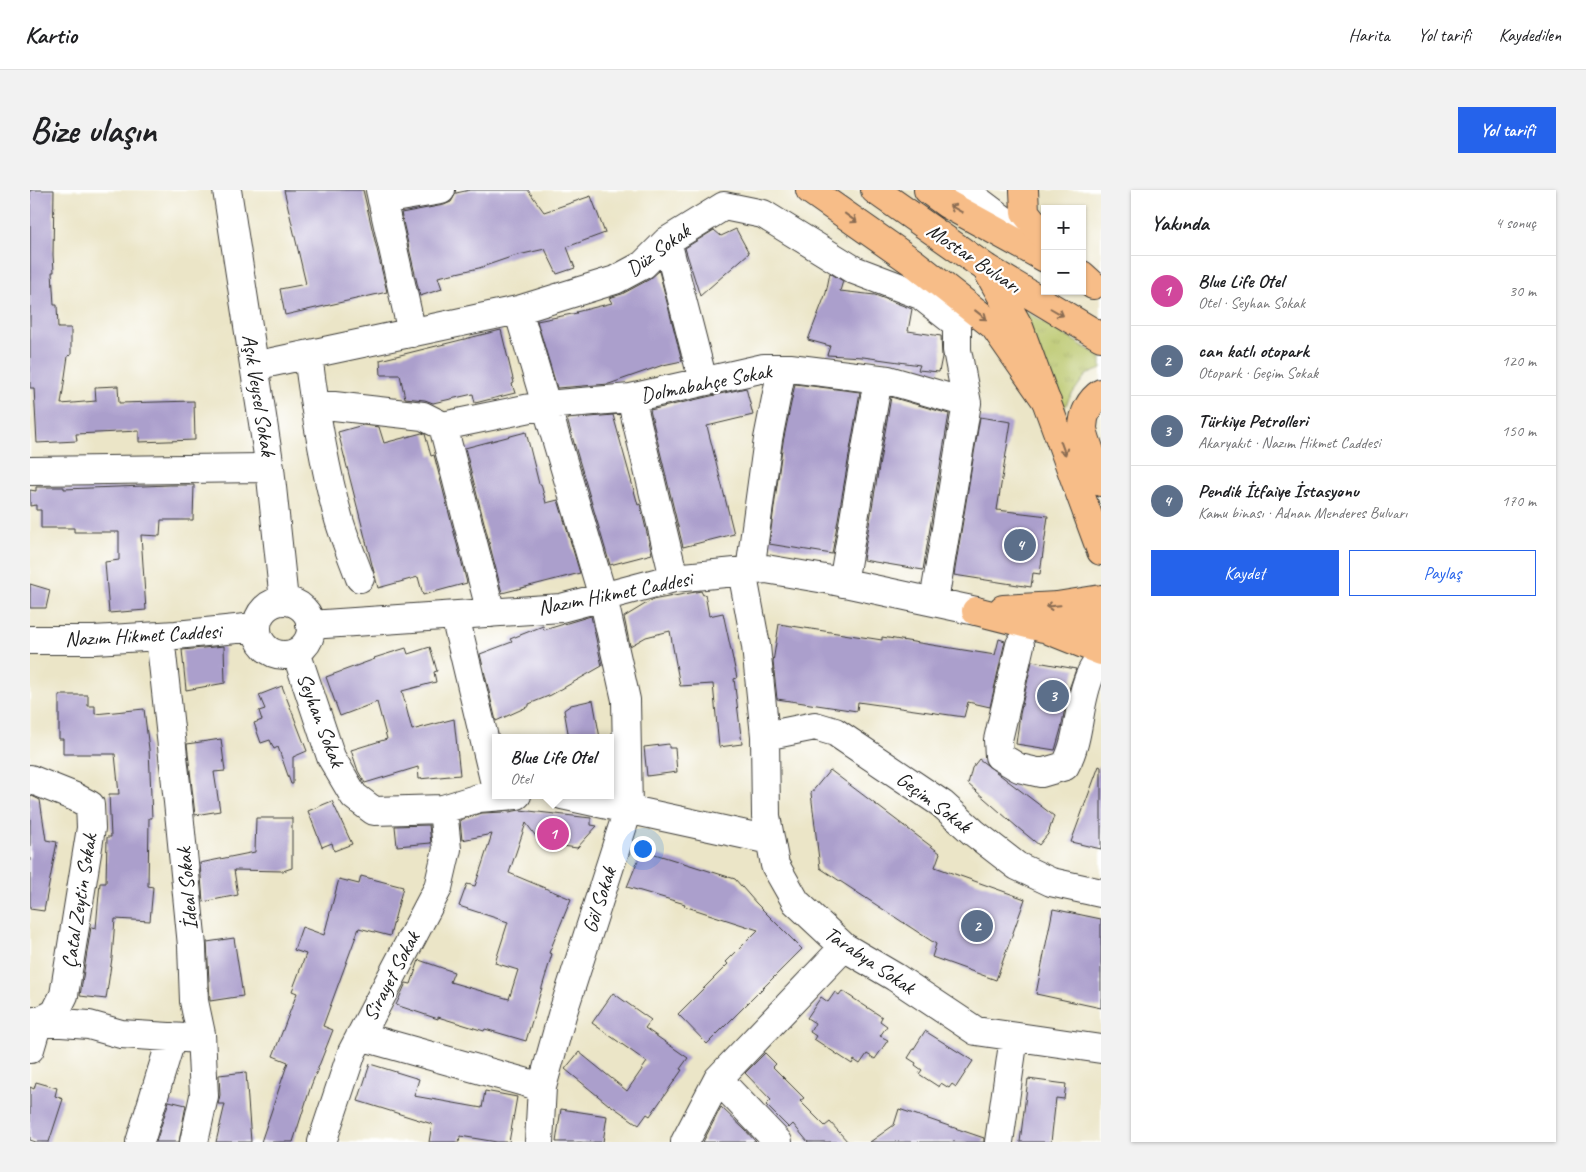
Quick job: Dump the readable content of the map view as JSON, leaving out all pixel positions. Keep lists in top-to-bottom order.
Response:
{
  "streets": {
    "main road": ["Mostar Bulvarı"],
    "street": [
      "Düz Sokak",
      "Dolmabahçe Sokak",
      "Aşık Veysel Sokak",
      "Nazım Hikmet Caddesi",
      "Seyhan Sokak",
      "Geçim Sokak",
      "İdeal Sokak",
      "Göl Sokak",
      "Çatal Zeytin Sokak",
      "Tarabya Sokak",
      "Sirayet Sokak"
    ]
  },
  "crossings": [
    ["Düz Sokak", "Dolmabahçe Sokak"],
    ["Düz Sokak", "Aşık Veysel Sokak"],
    ["Düz Sokak", "Göl Sokak"],
    ["Dolmabahçe Sokak", "Göl Sokak"],
    ["Dolmabahçe Sokak", "Tarabya Sokak"],
    ["Aşık Veysel Sokak", "Nazım Hikmet Caddesi"],
    ["Aşık Veysel Sokak", "Seyhan Sokak"],
    ["Nazım Hikmet Caddesi", "Seyhan Sokak"],
    ["Nazım Hikmet Caddesi", "İdeal Sokak"],
    ["Nazım Hikmet Caddesi", "Göl Sokak"],
    ["Nazım Hikmet Caddesi", "Tarabya Sokak"],
    ["Seyhan Sokak", "Sirayet Sokak"],
    ["Geçim Sokak", "Tarabya Sokak"]
  ],
  "page": {
    "header": "Kartio",
    "nav": ["Harita", "Yol tarifi", "Kaydedilen"],
    "buttons": [
      "Yol tarifi",
      ["Kaydet", "Paylaş"]
    ],
    "title": "Bize ulaşın",
    "heading": ["Yakında", "4 sonuç"],
    "map_buttons": ["+", "−"],
    "list": [
      {
        "mark": "1",
        "name": "Blue Life Otel",
        "note": "Otel · Seyhan Sokak",
        "value": "30 m"
      },
      {
        "mark": "2",
        "name": "can katlı otopark",
        "note": "Otopark · Geçim Sokak",
        "value": "120 m"
      },
      {
        "mark": "3",
        "name": "Türkiye Petrolleri",
        "note": "Akaryakıt · Nazım Hikmet Caddesi",
        "value": "150 m"
      },
      {
        "mark": "4",
        "name": "Pendik İtfaiye İstasyonu",
        "note": "Kamu binası · Adnan Menderes Bulvarı",
        "value": "170 m"
      }
    ],
    "pins": [
      "4",
      "3",
      "1",
      "2"
    ],
    "popup": ["Blue Life Otel", "Otel"]
  }
}
